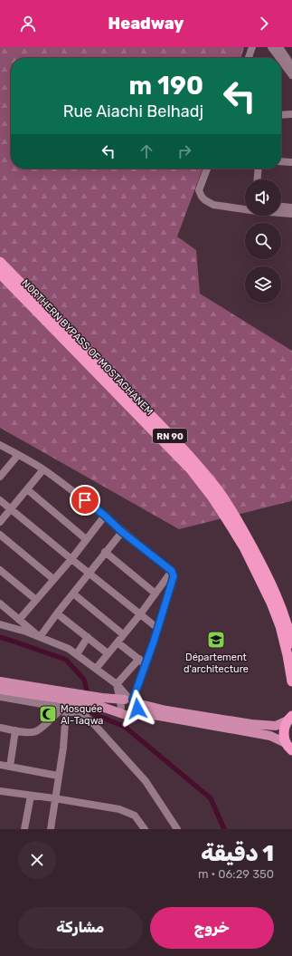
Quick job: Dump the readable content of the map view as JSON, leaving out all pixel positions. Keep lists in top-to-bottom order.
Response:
{
  "streets": {
    "highway": ["NORTHERN BYPASS OF MOSTAGHANEM", "RN 90"]
  },
  "places": {
    "school or university": ["Département d'architecture"],
    "mosque": ["Mosquée Al-Taqwa"]
  },
  "page": {
    "header": "Headway",
    "turn": ["190 m", "Rue Aiachi Belhadj"],
    "heading": ["1 دقيقة", "350 m · 06:29"],
    "buttons": ["خروج", "مشاركة"]
  }
}
